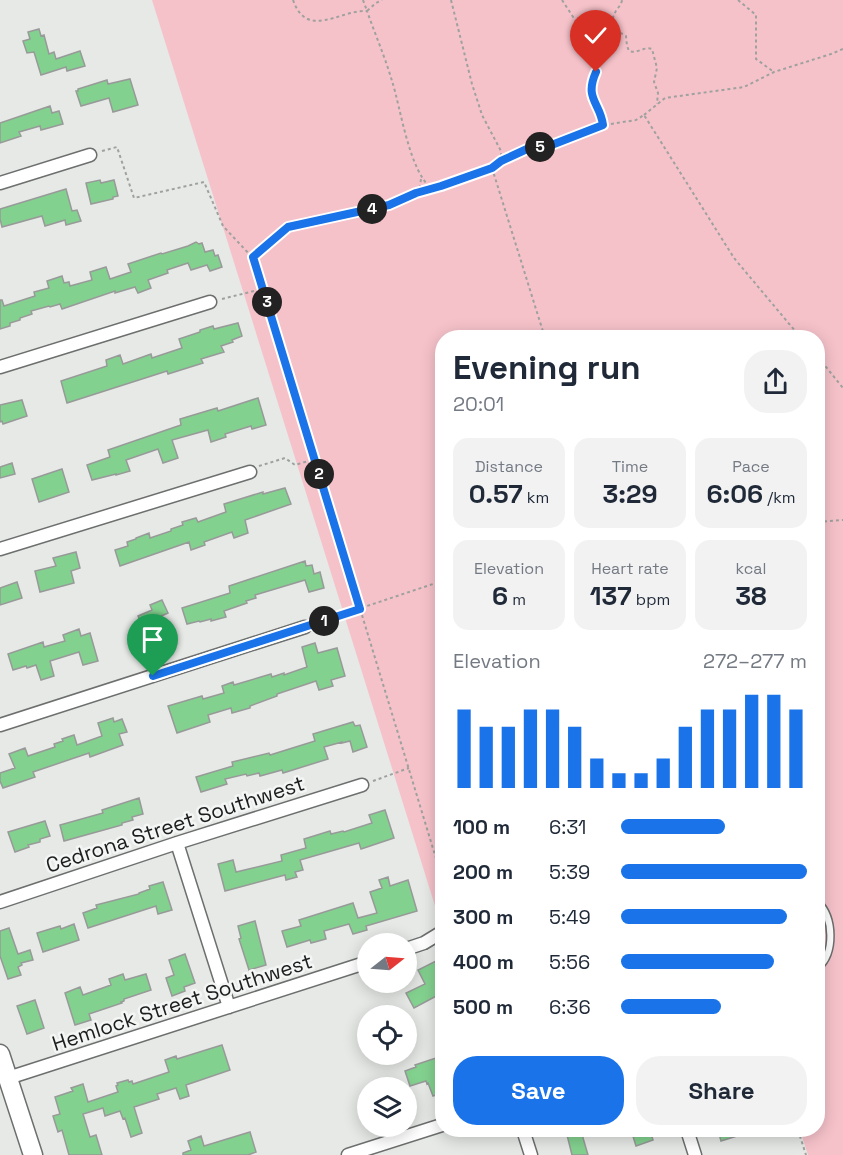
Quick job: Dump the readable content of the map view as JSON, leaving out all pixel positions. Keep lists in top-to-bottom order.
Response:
{
  "streets": {
    "street": ["Cedrona Street Southwest", "Hemlock Street Southwest"]
  },
  "north": "right",
  "page": {
    "pins": [
      "5",
      "4",
      "3",
      "2",
      "1"
    ],
    "heading": ["Evening run", "20:01"],
    "stats": [
      ["Distance", "0.57 km"],
      ["Time", "3:29"],
      ["Pace", "6:06 /km"],
      ["Elevation", "6 m"],
      ["Heart rate", "137 bpm"],
      ["kcal", "38"]
    ],
    "chart": ["Elevation", "272–277 m"],
    "list": [
      {
        "name": "100 m",
        "note": "6:31"
      },
      {
        "name": "200 m",
        "note": "5:39"
      },
      {
        "name": "300 m",
        "note": "5:49"
      },
      {
        "name": "400 m",
        "note": "5:56"
      },
      {
        "name": "500 m",
        "note": "6:36"
      }
    ],
    "buttons": ["Save", "Share"]
  }
}
